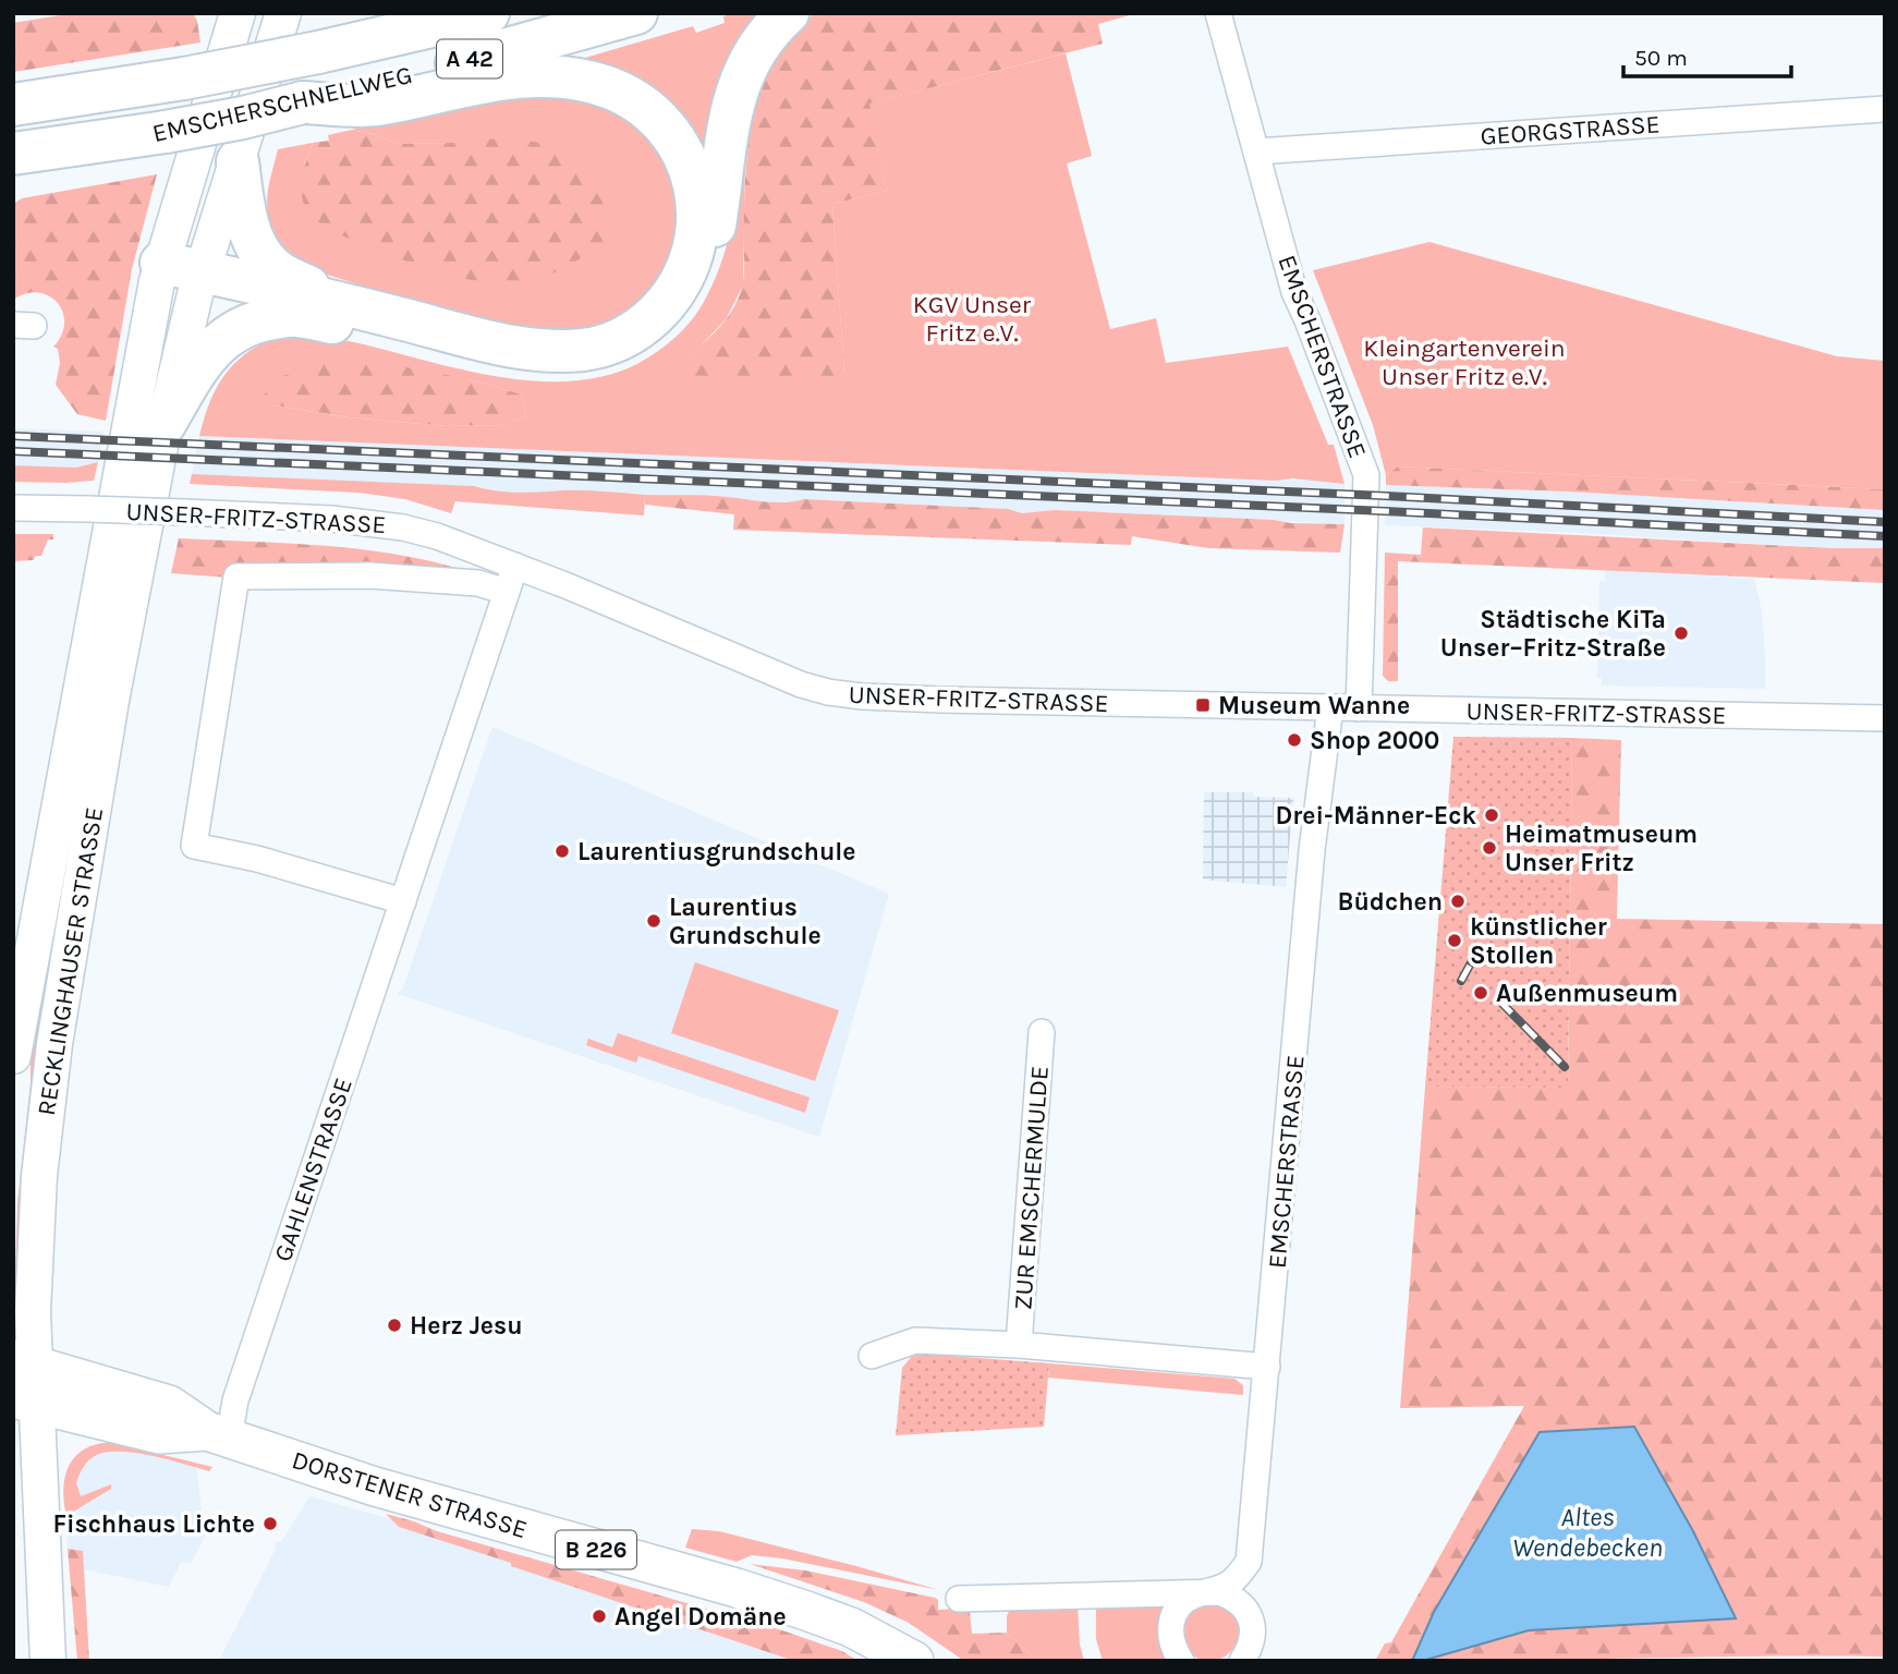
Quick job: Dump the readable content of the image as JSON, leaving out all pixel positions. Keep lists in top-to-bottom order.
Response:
{
  "streets": {
    "highway": ["A 42", "EMSCHERSCHNELLWEG"],
    "main road": ["RECKLINGHAUSER STRASSE", "DORSTENER STRASSE", "B 226"],
    "street": [
      "GEORGSTRASSE",
      "EMSCHERSTRASSE",
      "UNSER-FRITZ-STRASSE",
      "GAHLENSTRASSE",
      "ZUR EMSCHERMULDE"
    ]
  },
  "crossings": [
    ["GEORGSTRASSE", "EMSCHERSTRASSE"],
    ["EMSCHERSTRASSE", "UNSER-FRITZ-STRASSE"],
    ["EMSCHERSTRASSE", "ZUR EMSCHERMULDE"],
    ["UNSER-FRITZ-STRASSE", "GAHLENSTRASSE"],
    ["RECKLINGHAUSER STRASSE", "DORSTENER STRASSE"],
    ["GAHLENSTRASSE", "DORSTENER STRASSE"]
  ],
  "water": ["Altes Wendebecken"],
  "parks": ["KGV Unser Fritz e.V.", "Kleingartenverein Unser Fritz e.V."],
  "places": {
    "other": [
      "Städtische KiTa Unser–Fritz-Straße",
      "Shop 2000",
      "Drei-Männer-Eck",
      "Heimatmuseum Unser Fritz",
      "Laurentiusgrundschule",
      "Büdchen",
      "Laurentius Grundschule",
      "künstlicher Stollen",
      "Außenmuseum",
      "Herz Jesu",
      "Fischhaus Lichte",
      "Angel Domäne"
    ],
    "transit": ["Museum Wanne"]
  },
  "scale_bar": "50 m"
}
